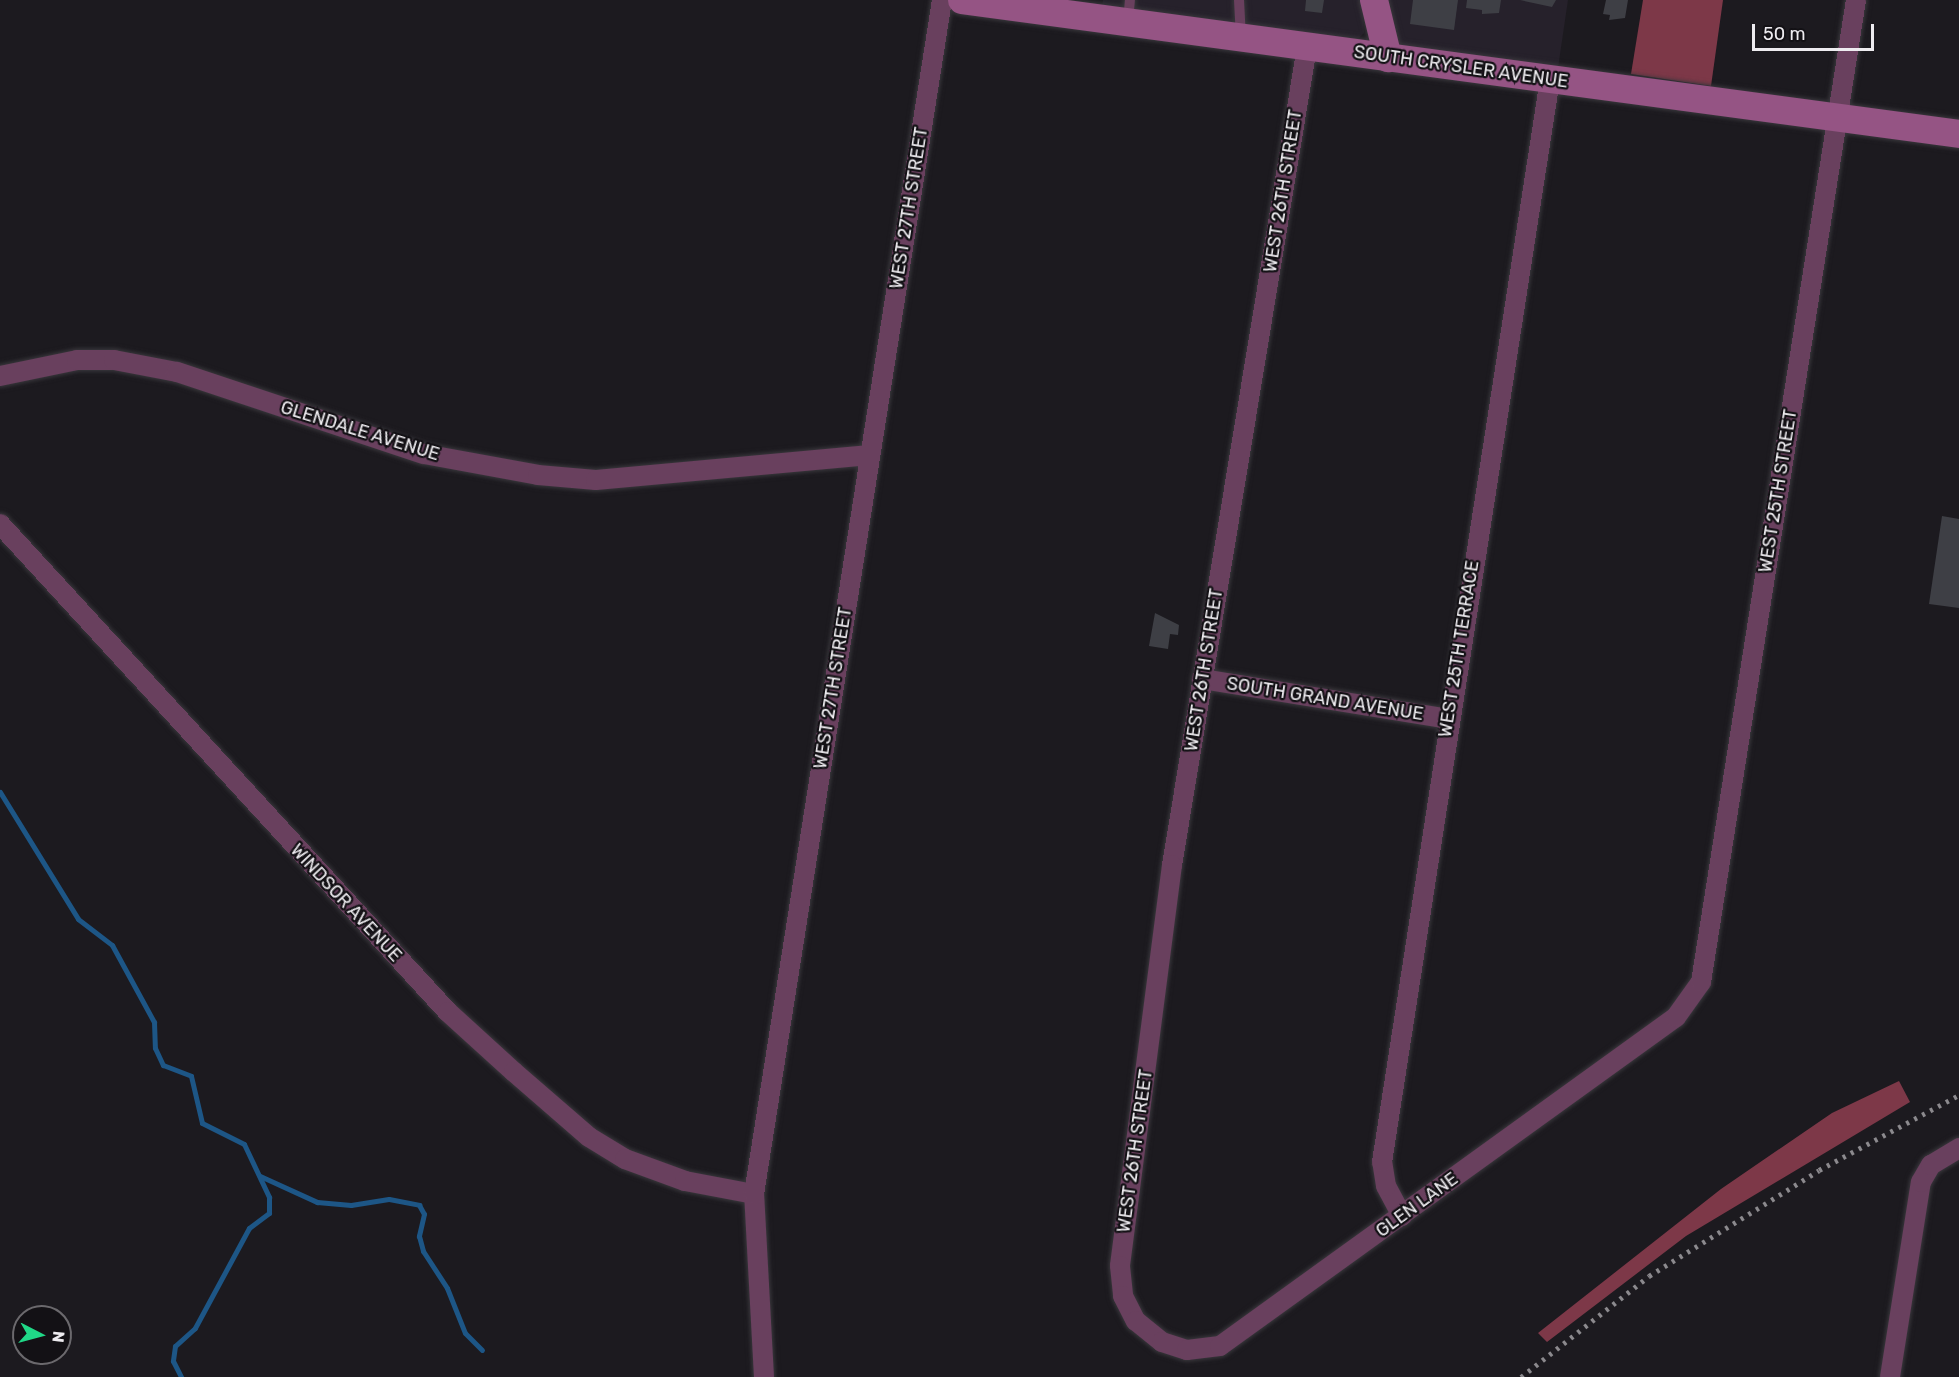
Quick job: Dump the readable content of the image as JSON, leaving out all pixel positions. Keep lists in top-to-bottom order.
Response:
{
  "streets": {
    "main road": ["SOUTH CRYSLER AVENUE"],
    "street": [
      "WEST 26TH STREET",
      "WEST 27TH STREET",
      "GLENDALE AVENUE",
      "WEST 25TH STREET",
      "WEST 25TH TERRACE",
      "SOUTH GRAND AVENUE",
      "WINDSOR AVENUE",
      "GLEN LANE"
    ]
  },
  "crossings": [
    ["SOUTH CRYSLER AVENUE", "WEST 26TH STREET"],
    ["SOUTH CRYSLER AVENUE", "WEST 25TH STREET"],
    ["SOUTH CRYSLER AVENUE", "WEST 25TH TERRACE"],
    ["WEST 26TH STREET", "SOUTH GRAND AVENUE"],
    ["WEST 26TH STREET", "GLEN LANE"],
    ["WEST 27TH STREET", "GLENDALE AVENUE"],
    ["WEST 27TH STREET", "WINDSOR AVENUE"],
    ["WEST 25TH STREET", "GLEN LANE"],
    ["WEST 25TH TERRACE", "SOUTH GRAND AVENUE"],
    ["WEST 25TH TERRACE", "GLEN LANE"]
  ],
  "scale_bar": "50 m",
  "north": "right"
}
